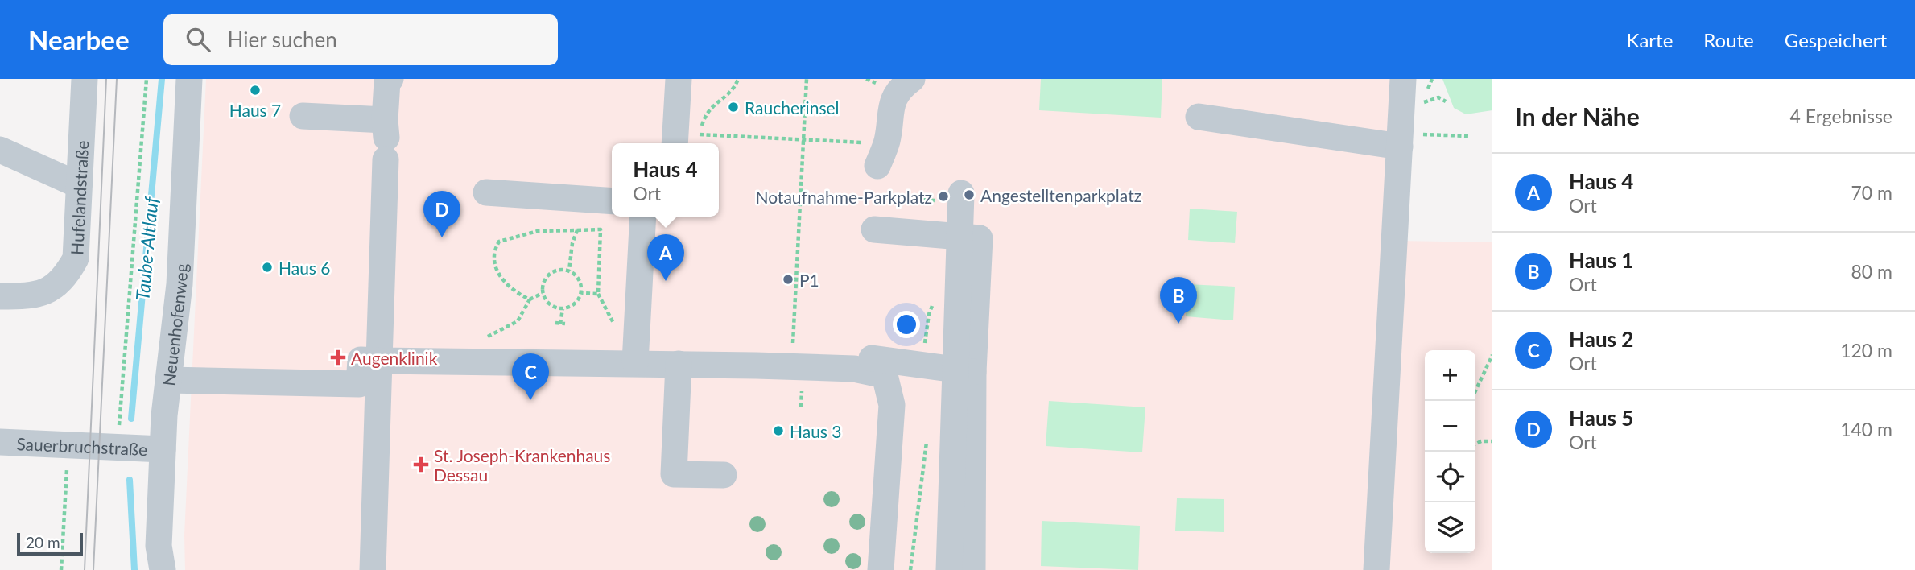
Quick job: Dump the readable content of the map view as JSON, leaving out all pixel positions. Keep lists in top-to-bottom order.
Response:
{
  "streets": {
    "street": ["Hufelandstraße", "Neuenhofenweg", "Sauerbruchstraße"]
  },
  "crossings": [
    ["Neuenhofenweg", "Sauerbruchstraße"]
  ],
  "water": ["Taube-Altlauf"],
  "places": {
    "other": [
      "Haus 7",
      "Raucherinsel",
      "Angestelltenparkplatz",
      "Notaufnahme-Parkplatz",
      "Haus 6",
      "P1",
      "Haus 3"
    ],
    "health": ["Augenklinik", "St. Joseph-Krankenhaus Dessau"]
  },
  "scale_bar": "20 m",
  "page": {
    "header": "Nearbee",
    "search": "Hier suchen",
    "nav": ["Karte", "Route", "Gespeichert"],
    "heading": ["In der Nähe", "4 Ergebnisse"],
    "popup": ["Haus 4", "Ort"],
    "list": [
      {
        "mark": "A",
        "name": "Haus 4",
        "note": "Ort",
        "value": "70 m"
      },
      {
        "mark": "B",
        "name": "Haus 1",
        "note": "Ort",
        "value": "80 m"
      },
      {
        "mark": "C",
        "name": "Haus 2",
        "note": "Ort",
        "value": "120 m"
      },
      {
        "mark": "D",
        "name": "Haus 5",
        "note": "Ort",
        "value": "140 m"
      }
    ],
    "pins": [
      "D",
      "A",
      "B",
      "C"
    ],
    "map_buttons": ["+", "−"],
    "scale": "20 m"
  }
}
